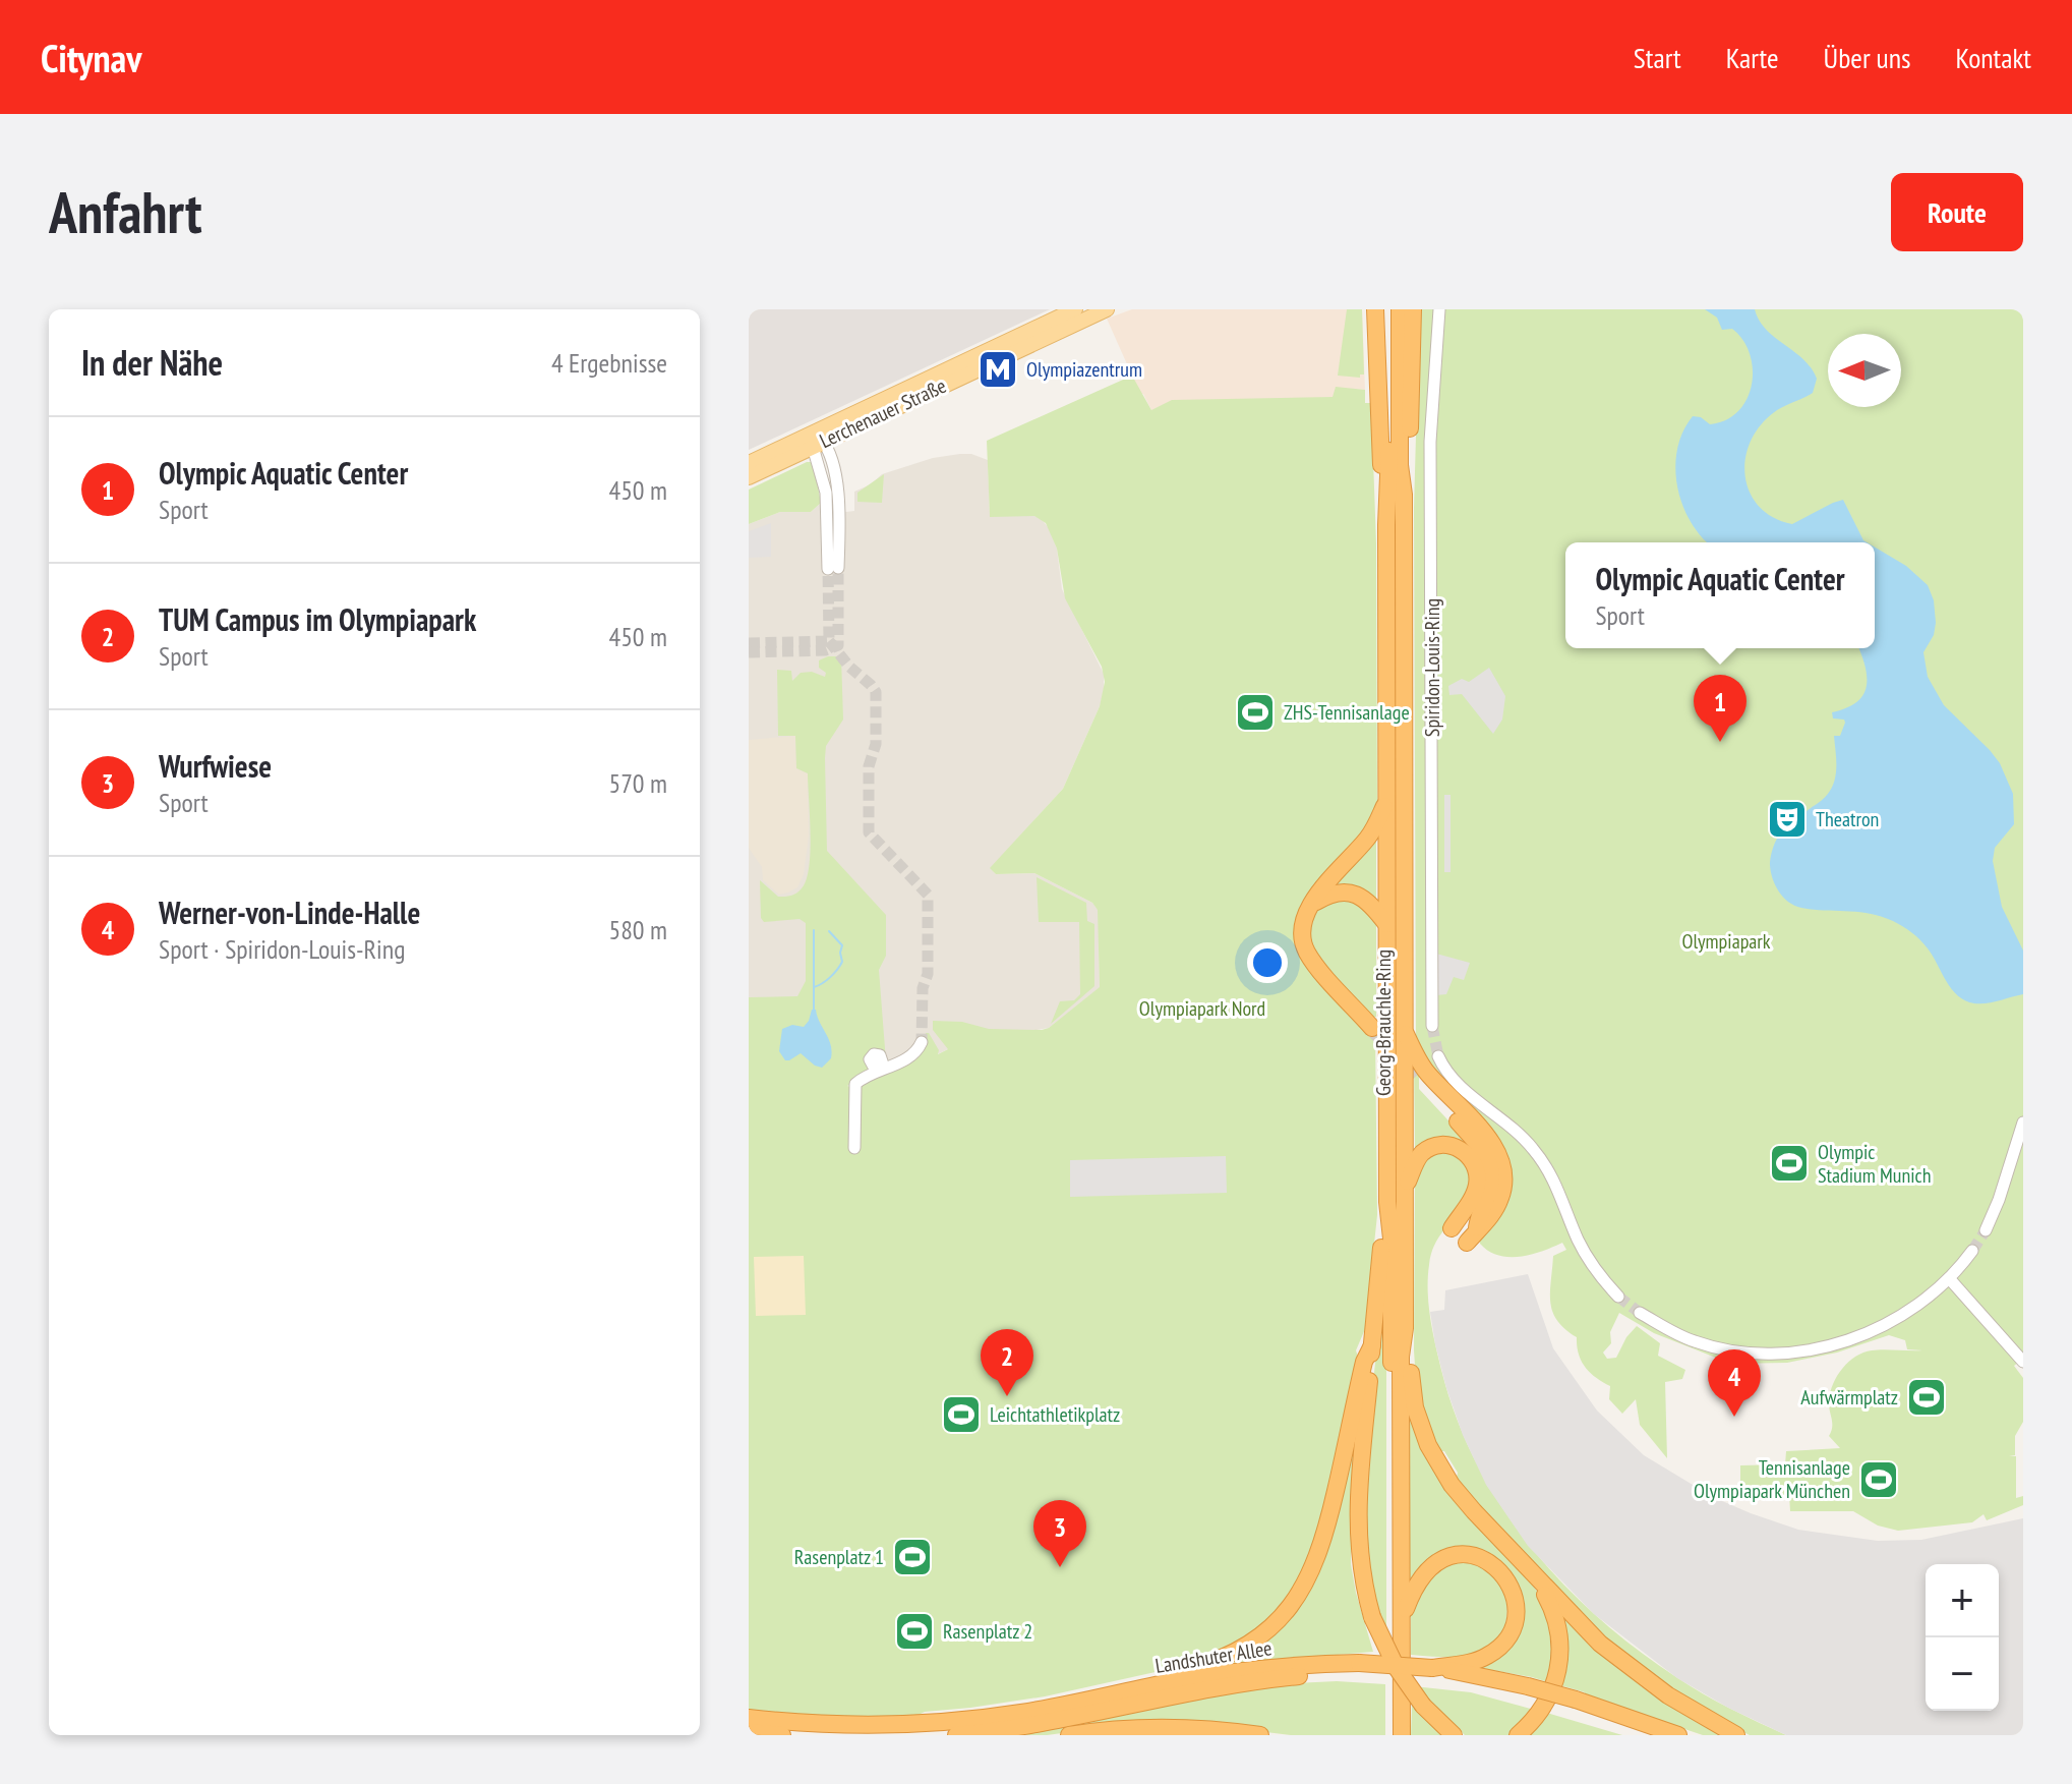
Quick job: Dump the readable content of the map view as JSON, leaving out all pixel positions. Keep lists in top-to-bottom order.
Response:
{
  "streets": {
    "highway": ["Georg-Brauchle-Ring", "Landshuter Allee"],
    "main road": ["Lerchenauer Straße"],
    "street": ["Spiridon-Louis-Ring"]
  },
  "parks": ["Olympiapark", "Olympiapark Nord"],
  "places": {
    "metro station": ["Olympiazentrum"],
    "sports": [
      "ZHS-Tennisanlage",
      "Olympic Stadium Munich",
      "Aufwärmplatz",
      "Leichtathletikplatz",
      "Tennisanlage Olympiapark München",
      "Rasenplatz 1",
      "Rasenplatz 2"
    ],
    "theatre": ["Theatron"]
  },
  "north": "left",
  "page": {
    "header": "Citynav",
    "nav": [
      "Start",
      "Karte",
      "Über uns",
      "Kontakt"
    ],
    "buttons": "Route",
    "title": "Anfahrt",
    "heading": ["In der Nähe", "4 Ergebnisse"],
    "list": [
      {
        "mark": "1",
        "name": "Olympic Aquatic Center",
        "note": "Sport",
        "value": "450 m"
      },
      {
        "mark": "2",
        "name": "TUM Campus im Olympiapark",
        "note": "Sport",
        "value": "450 m"
      },
      {
        "mark": "3",
        "name": "Wurfwiese",
        "note": "Sport",
        "value": "570 m"
      },
      {
        "mark": "4",
        "name": "Werner-von-Linde-Halle",
        "note": "Sport · Spiridon-Louis-Ring",
        "value": "580 m"
      }
    ],
    "popup": ["Olympic Aquatic Center", "Sport"],
    "pins": [
      "1",
      "2",
      "4",
      "3"
    ],
    "map_buttons": ["+", "−"]
  }
}
